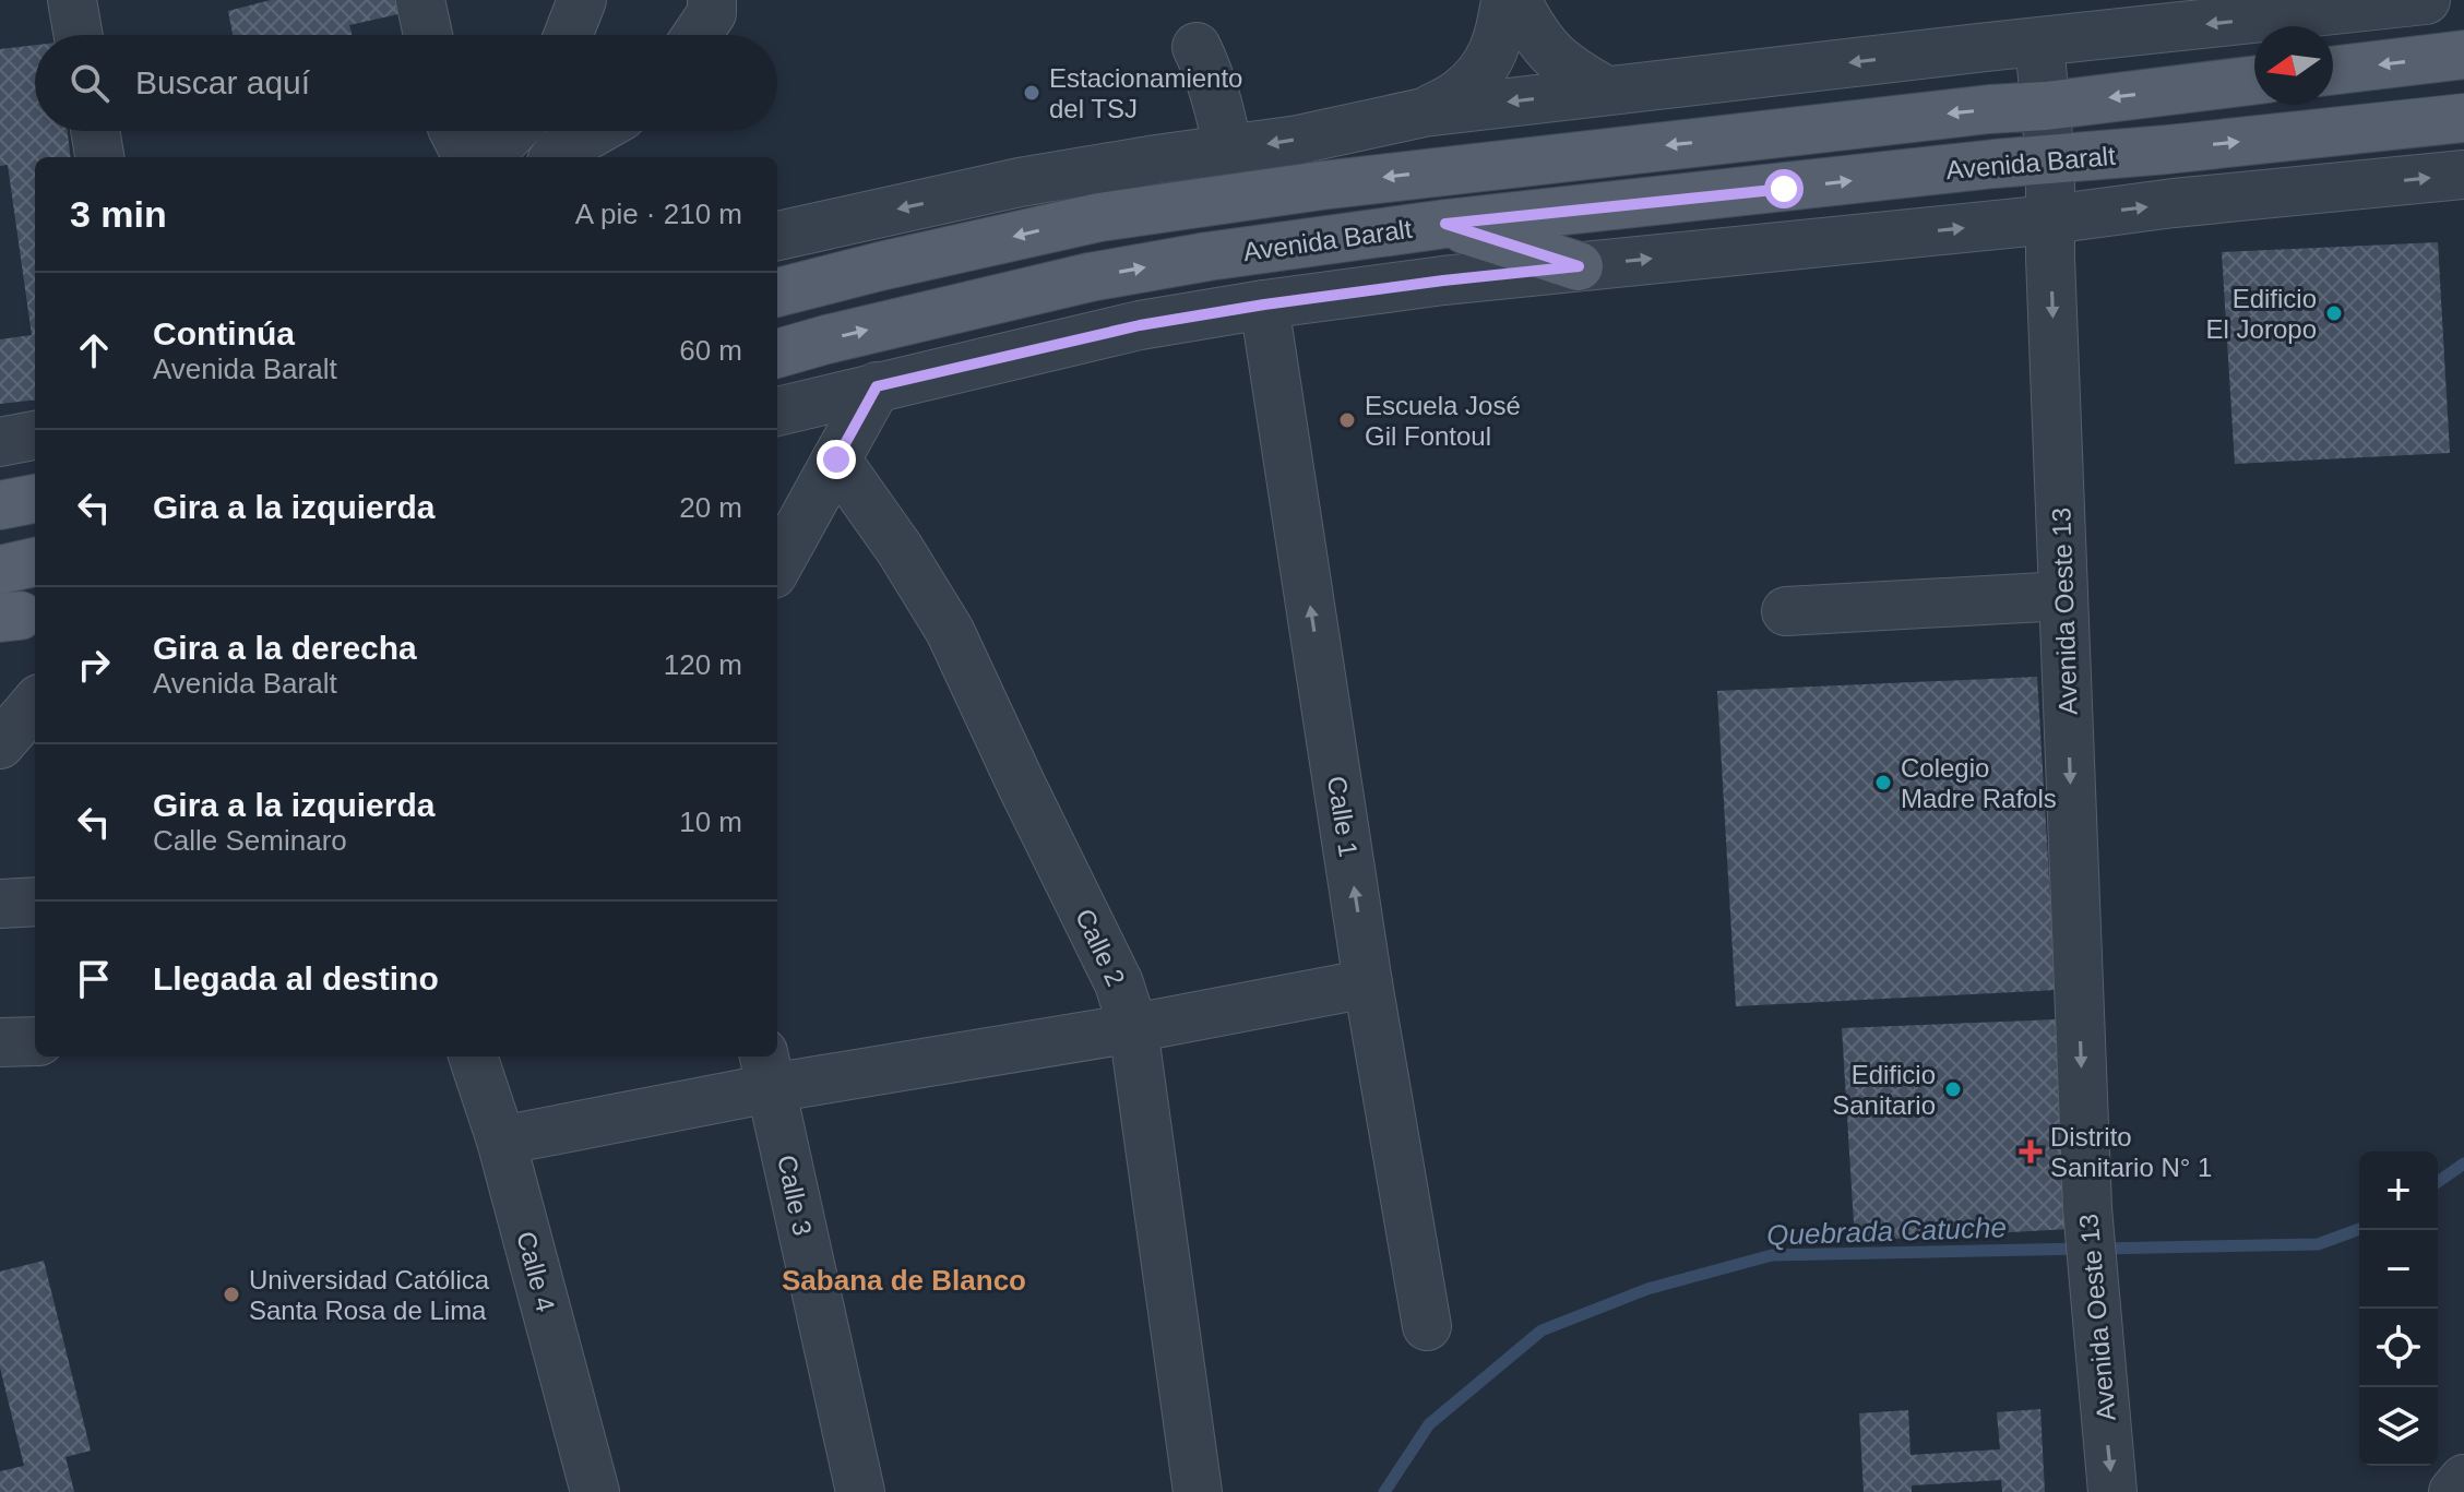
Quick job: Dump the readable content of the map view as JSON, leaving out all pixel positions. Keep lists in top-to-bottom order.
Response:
{
  "streets": {
    "main road": ["Avenida Baralt"],
    "street": [
      "Avenida Oeste 13",
      "Calle 1",
      "Calle 2",
      "Calle 3",
      "Calle 4"
    ]
  },
  "crossings": [
    ["Avenida Baralt", "Avenida Oeste 13"],
    ["Avenida Baralt", "Calle 1"]
  ],
  "one_way": ["Avenida Oeste 13", "Calle 1"],
  "districts": ["Sabana de Blanco"],
  "water": ["Quebrada Catuche"],
  "places": {
    "other": [
      "Estacionamiento del TSJ",
      "Edificio El Joropo",
      "Escuela José Gil Fontoul",
      "Colegio Madre Rafols",
      "Edificio Sanitario",
      "Universidad Católica Santa Rosa de Lima"
    ],
    "health": ["Distrito Sanitario N° 1"]
  },
  "north": "left",
  "page": {
    "search": "Buscar aquí",
    "heading": ["3 min", "A pie · 210 m"],
    "list": [
      ["Continúa", "Avenida Baralt", "60 m"],
      ["Gira a la izquierda", "20 m"],
      ["Gira a la derecha", "Avenida Baralt", "120 m"],
      ["Gira a la izquierda", "Calle Seminaro", "10 m"],
      "Llegada al destino"
    ],
    "map_buttons": ["+", "−"]
  }
}
